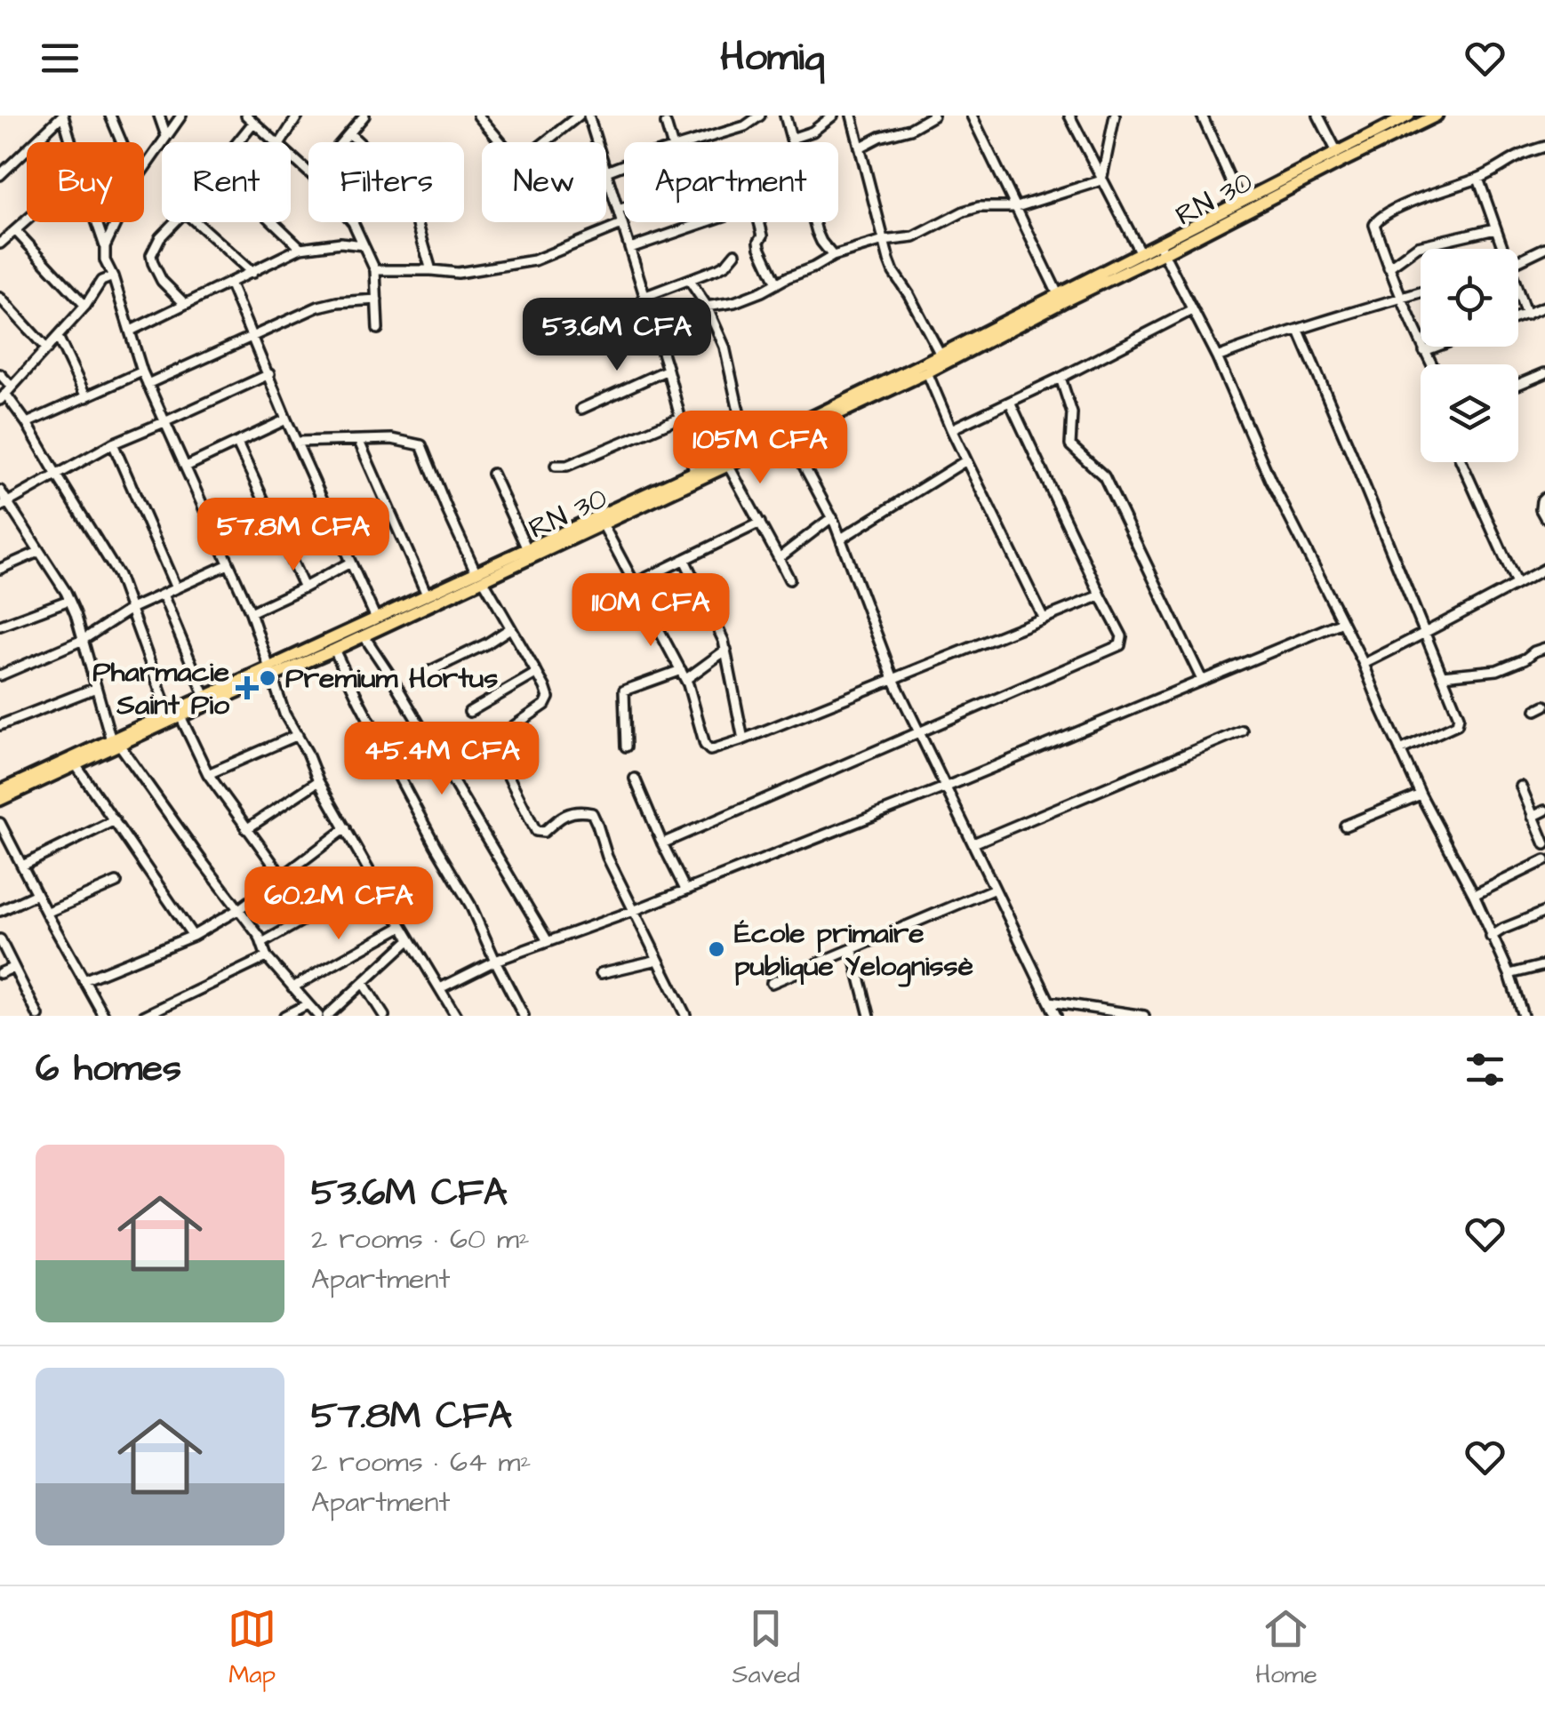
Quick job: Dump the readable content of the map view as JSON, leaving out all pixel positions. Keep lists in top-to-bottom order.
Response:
{
  "streets": {
    "main road": ["RN 30"]
  },
  "places": {
    "other": ["Premium Hortus", "École primaire publique Yelognissè"],
    "health": ["Pharmacie Saint Pio"]
  },
  "page": {
    "header": "Homiq",
    "chip": [
      "Buy",
      "Rent",
      "Filters",
      "New",
      "Apartment"
    ],
    "price": [
      "53.6M CFA",
      "105M CFA",
      "57.8M CFA",
      "110M CFA",
      "45.4M CFA",
      "60.2M CFA"
    ],
    "heading": "6 homes",
    "list": [
      {
        "name": "53.6M CFA",
        "note": "2 rooms · 60 m² · Apartment"
      },
      {
        "name": "57.8M CFA",
        "note": "2 rooms · 64 m² · Apartment"
      }
    ],
    "tabs": ["Map", "Saved", "Home"]
  }
}
